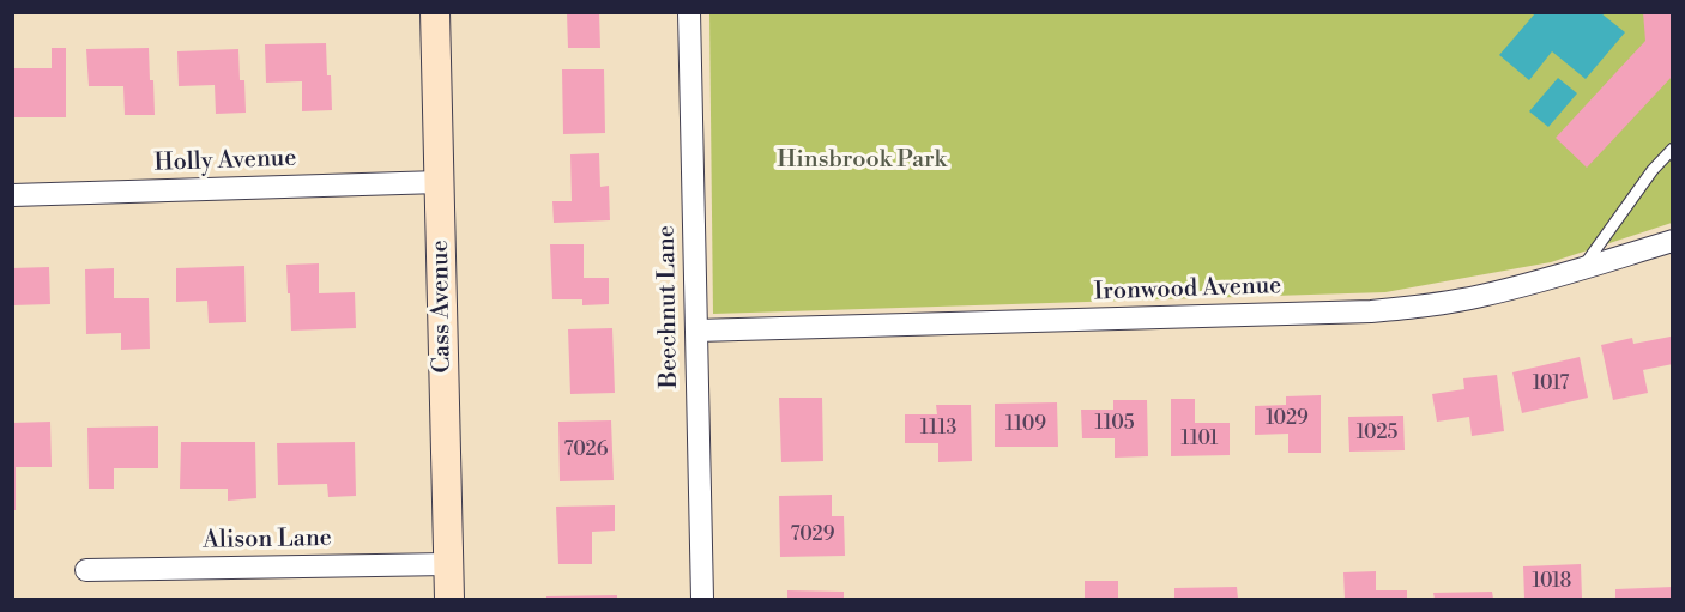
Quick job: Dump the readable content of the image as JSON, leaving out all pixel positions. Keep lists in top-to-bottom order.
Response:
{
  "streets": {
    "main road": ["Cass Avenue"],
    "street": [
      "Holly Avenue",
      "Ironwood Avenue",
      "Beechnut Lane",
      "Alison Lane"
    ]
  },
  "crossings": [
    ["Holly Avenue", "Cass Avenue"],
    ["Ironwood Avenue", "Beechnut Lane"],
    ["Cass Avenue", "Alison Lane"]
  ],
  "parks": ["Hinsbrook Park"],
  "house_numbers": [
    "1017",
    "1029",
    "1105",
    "1109",
    "1113",
    "1025",
    "1101",
    "7026",
    "7029",
    "1018"
  ]
}
